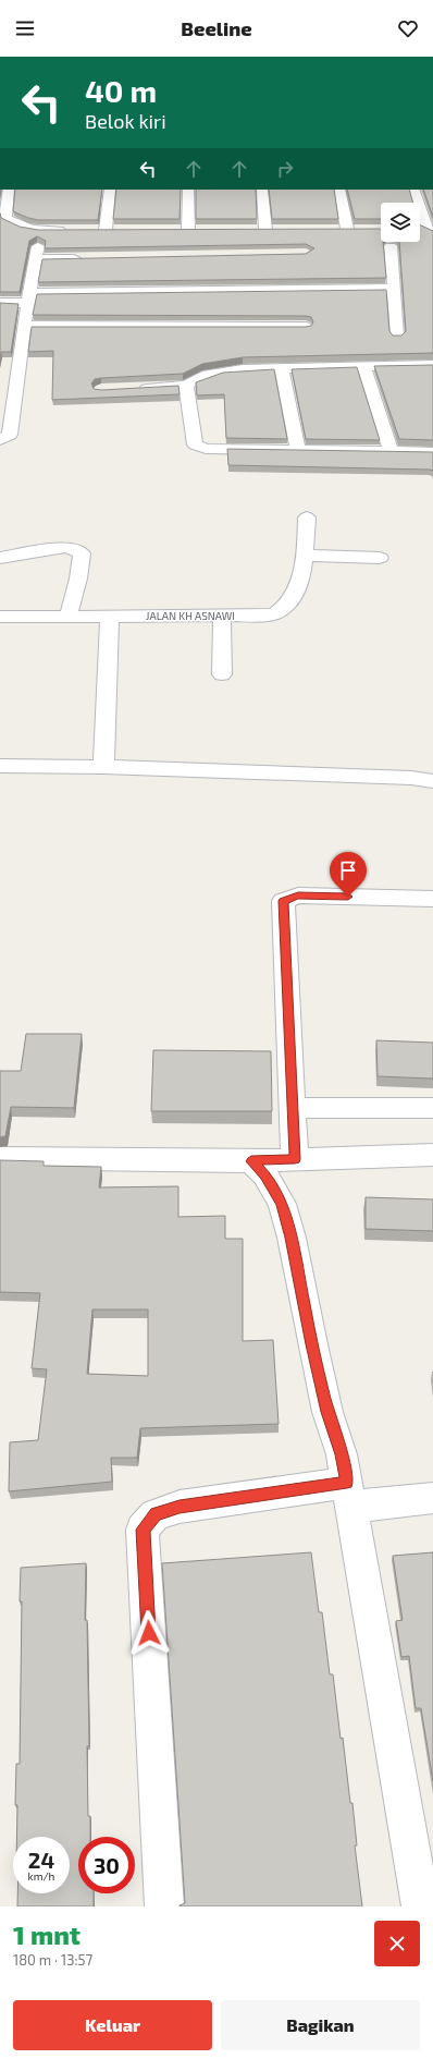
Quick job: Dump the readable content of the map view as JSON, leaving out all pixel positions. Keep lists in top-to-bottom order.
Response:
{
  "streets": {
    "street": ["JALAN KH ASNAWI"]
  },
  "page": {
    "header": "Beeline",
    "turn": ["40 m", "Belok kiri"],
    "speed": "24 km/h",
    "limit": "30",
    "heading": ["1 mnt", "180 m · 13:57"],
    "buttons": ["Keluar", "Bagikan"]
  }
}
